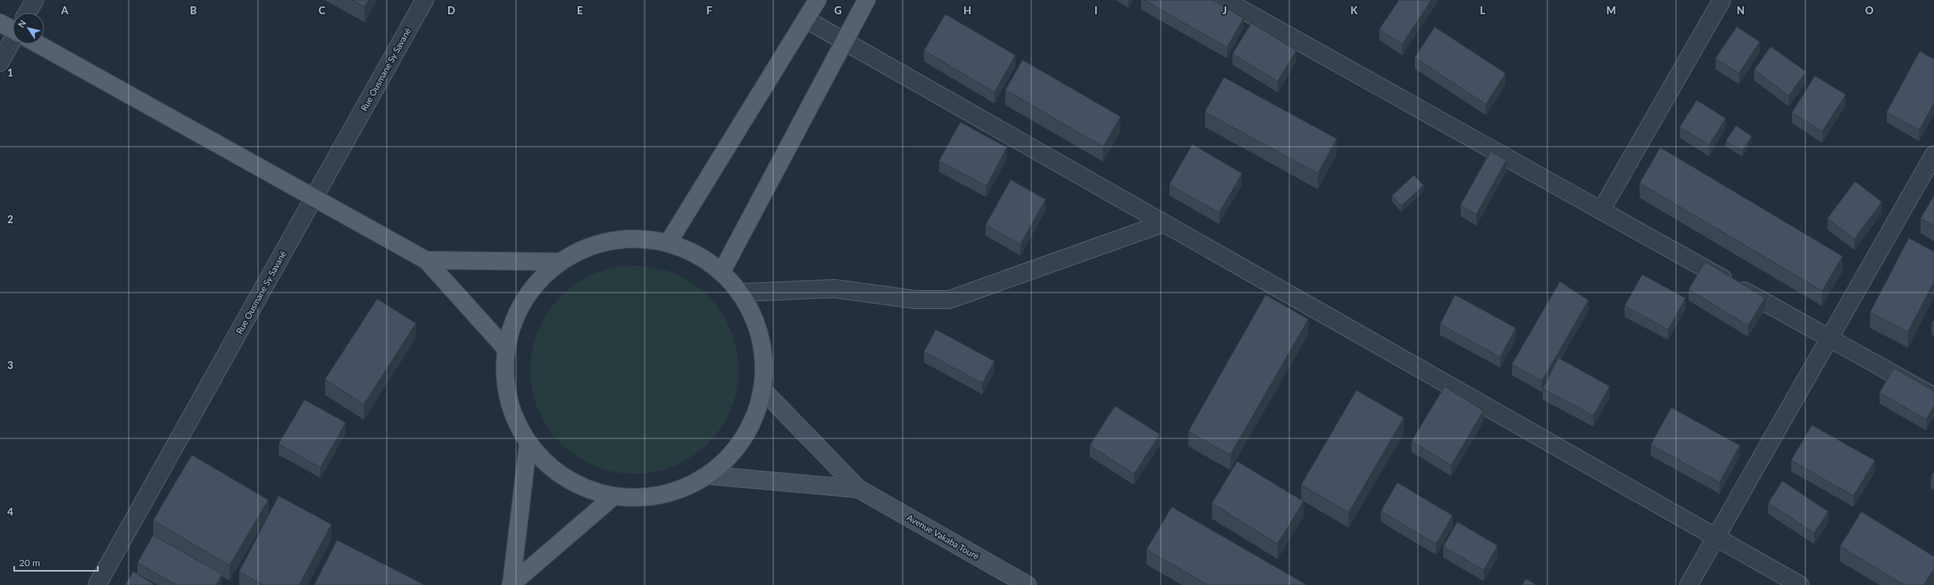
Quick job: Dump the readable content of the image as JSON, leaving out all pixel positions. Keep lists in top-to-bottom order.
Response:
{
  "streets": {
    "street": ["Rue Ousmane Sy Savané", "Avenue Vakaba Touré"]
  },
  "scale_bar": "20 m",
  "north": "top left",
  "grid": {
    "columns": [
      "A",
      "B",
      "C",
      "D",
      "E",
      "F",
      "G",
      "H",
      "I",
      "J",
      "K",
      "L",
      "M",
      "N",
      "O"
    ],
    "rows": [
      "1",
      "2",
      "3",
      "4"
    ]
  }
}
